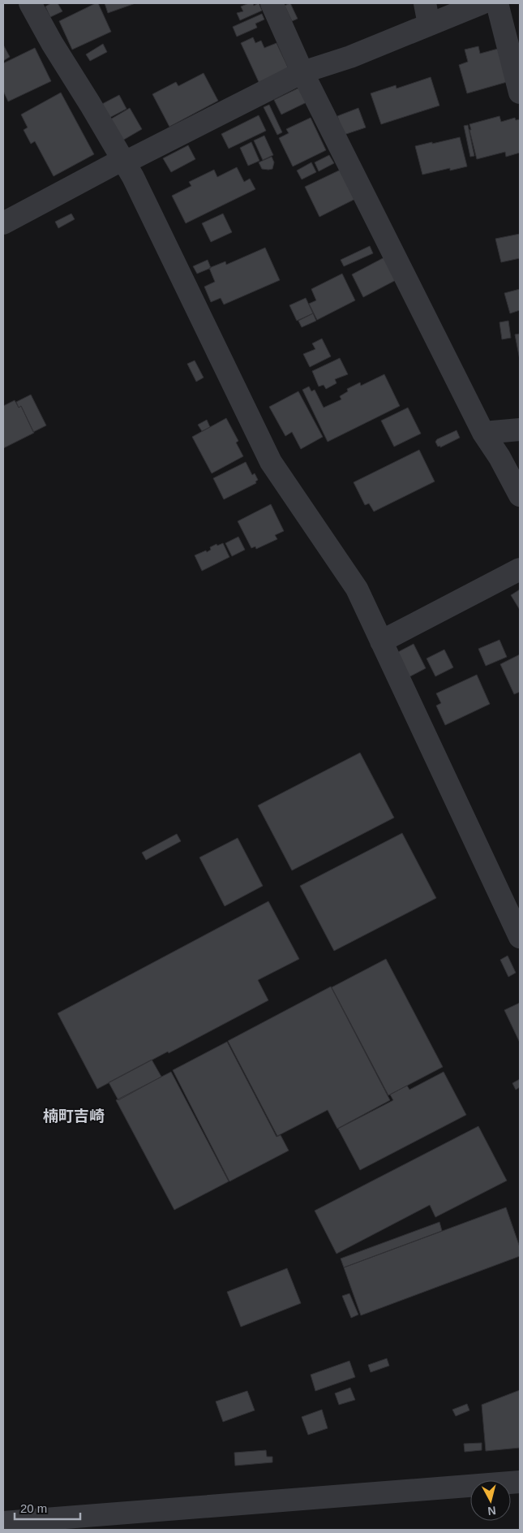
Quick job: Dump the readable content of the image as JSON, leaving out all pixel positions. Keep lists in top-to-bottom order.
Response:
{
  "districts": ["楠町吉崎"],
  "scale_bar": "20 m",
  "north": "bottom"
}
